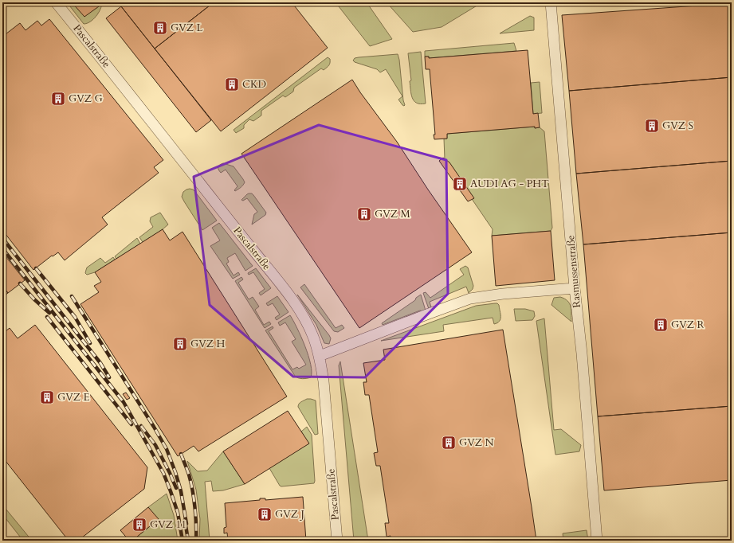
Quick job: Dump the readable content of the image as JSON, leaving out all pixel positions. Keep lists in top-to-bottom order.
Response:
{
  "streets": {
    "street": ["Pascalstraße", "Rasmussenstraße"]
  },
  "places": {
    "building": [
      "GVZ L",
      "CKD",
      "GVZ G",
      "GVZ S",
      "AUDI AG - PHT",
      "GVZ M",
      "GVZ R",
      "GVZ H",
      "GVZ E",
      "GVZ N",
      "GVZ J",
      "GVZ 11"
    ]
  }
}
